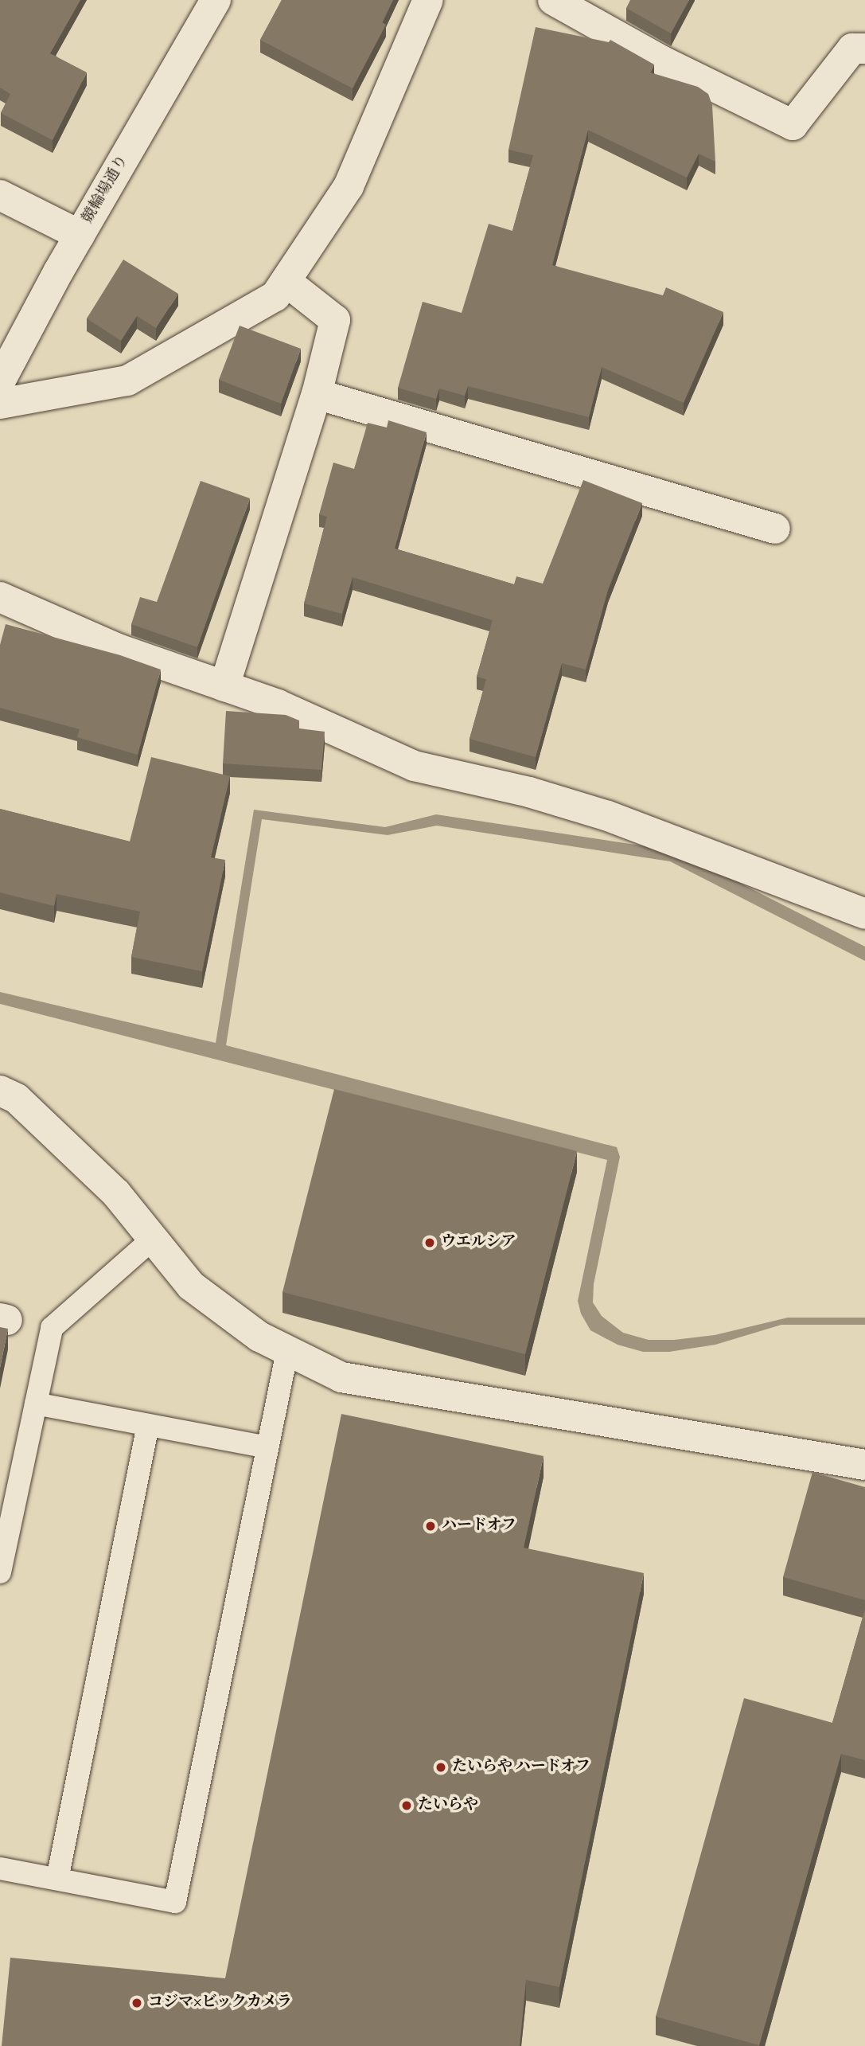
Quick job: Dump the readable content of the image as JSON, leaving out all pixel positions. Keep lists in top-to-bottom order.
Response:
{
  "streets": {
    "street": ["競輪場通り"]
  },
  "places": [
    "ウエルシア",
    "ハードオフ",
    "たいらや ハードオフ",
    "たいらや",
    "コジマ×ビックカメラ"
  ]
}
